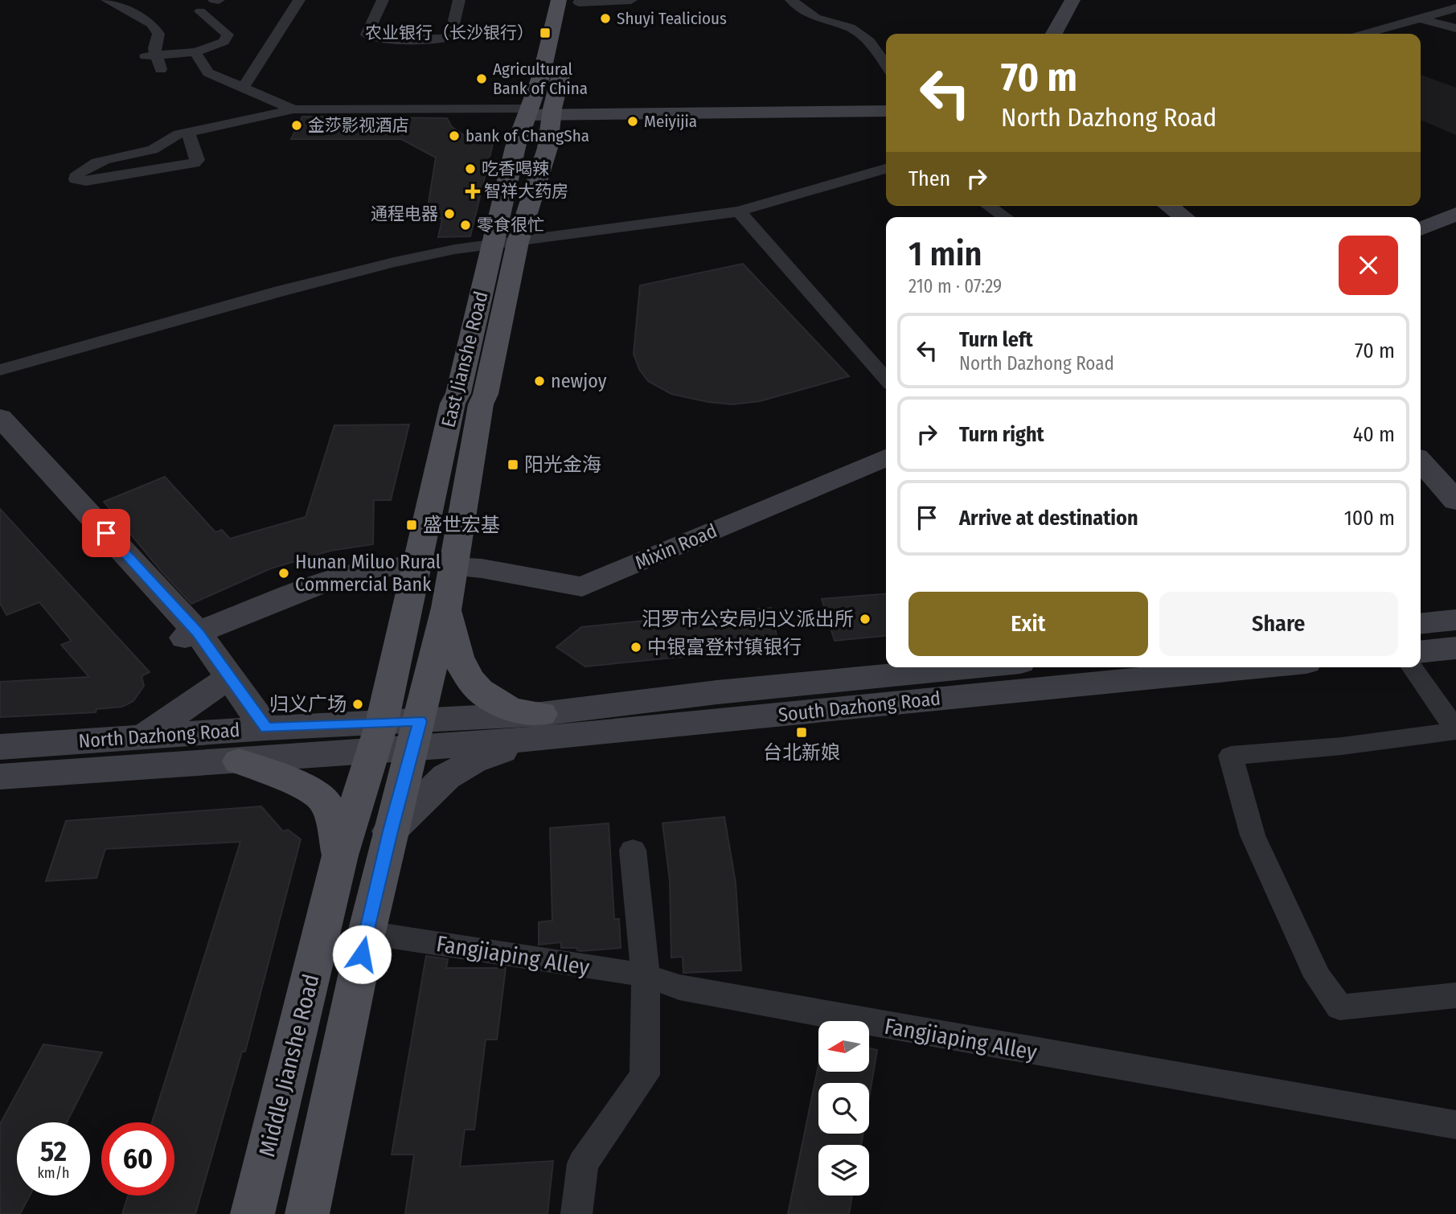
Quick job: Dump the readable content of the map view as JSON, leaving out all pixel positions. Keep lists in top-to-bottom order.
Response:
{
  "streets": {
    "main road": ["East Jianshe Road", "Middle Jianshe Road"],
    "street": [
      "Mixin Road",
      "South Dazhong Road",
      "North Dazhong Road",
      "Fangjiaping Alley"
    ]
  },
  "crossings": [
    ["East Jianshe Road", "South Dazhong Road"],
    ["East Jianshe Road", "North Dazhong Road"],
    ["East Jianshe Road", "Middle Jianshe Road"],
    ["South Dazhong Road", "North Dazhong Road"],
    ["North Dazhong Road", "Middle Jianshe Road"]
  ],
  "places": {
    "other": [
      "Shuyi Tealicious",
      "Agricultural Bank of China",
      "Meiyijia",
      "金莎影视酒店",
      "bank of ChangSha",
      "吃香喝辣",
      "通程电器",
      "零食很忙",
      "newjoy",
      "Hunan Miluo Rural Commercial Bank",
      "汨罗市公安局归义派出所",
      "中银富登村镇银行",
      "归义广场"
    ],
    "transit": [
      "农业银行（长沙银行）",
      "阳光金海",
      "盛世宏基",
      "台北新娘"
    ],
    "health": ["智祥大药房"]
  },
  "north": "left",
  "page": {
    "turn": ["70 m", "North Dazhong Road"],
    "then": "Then",
    "heading": ["1 min", "210 m · 07:29"],
    "list": [
      {
        "name": "Turn left",
        "note": "North Dazhong Road",
        "value": "70 m"
      },
      {
        "name": "Turn right",
        "value": "40 m"
      },
      {
        "name": "Arrive at destination",
        "value": "100 m"
      }
    ],
    "buttons": ["Exit", "Share"],
    "speed": "52 km/h",
    "limit": "60"
  }
}
